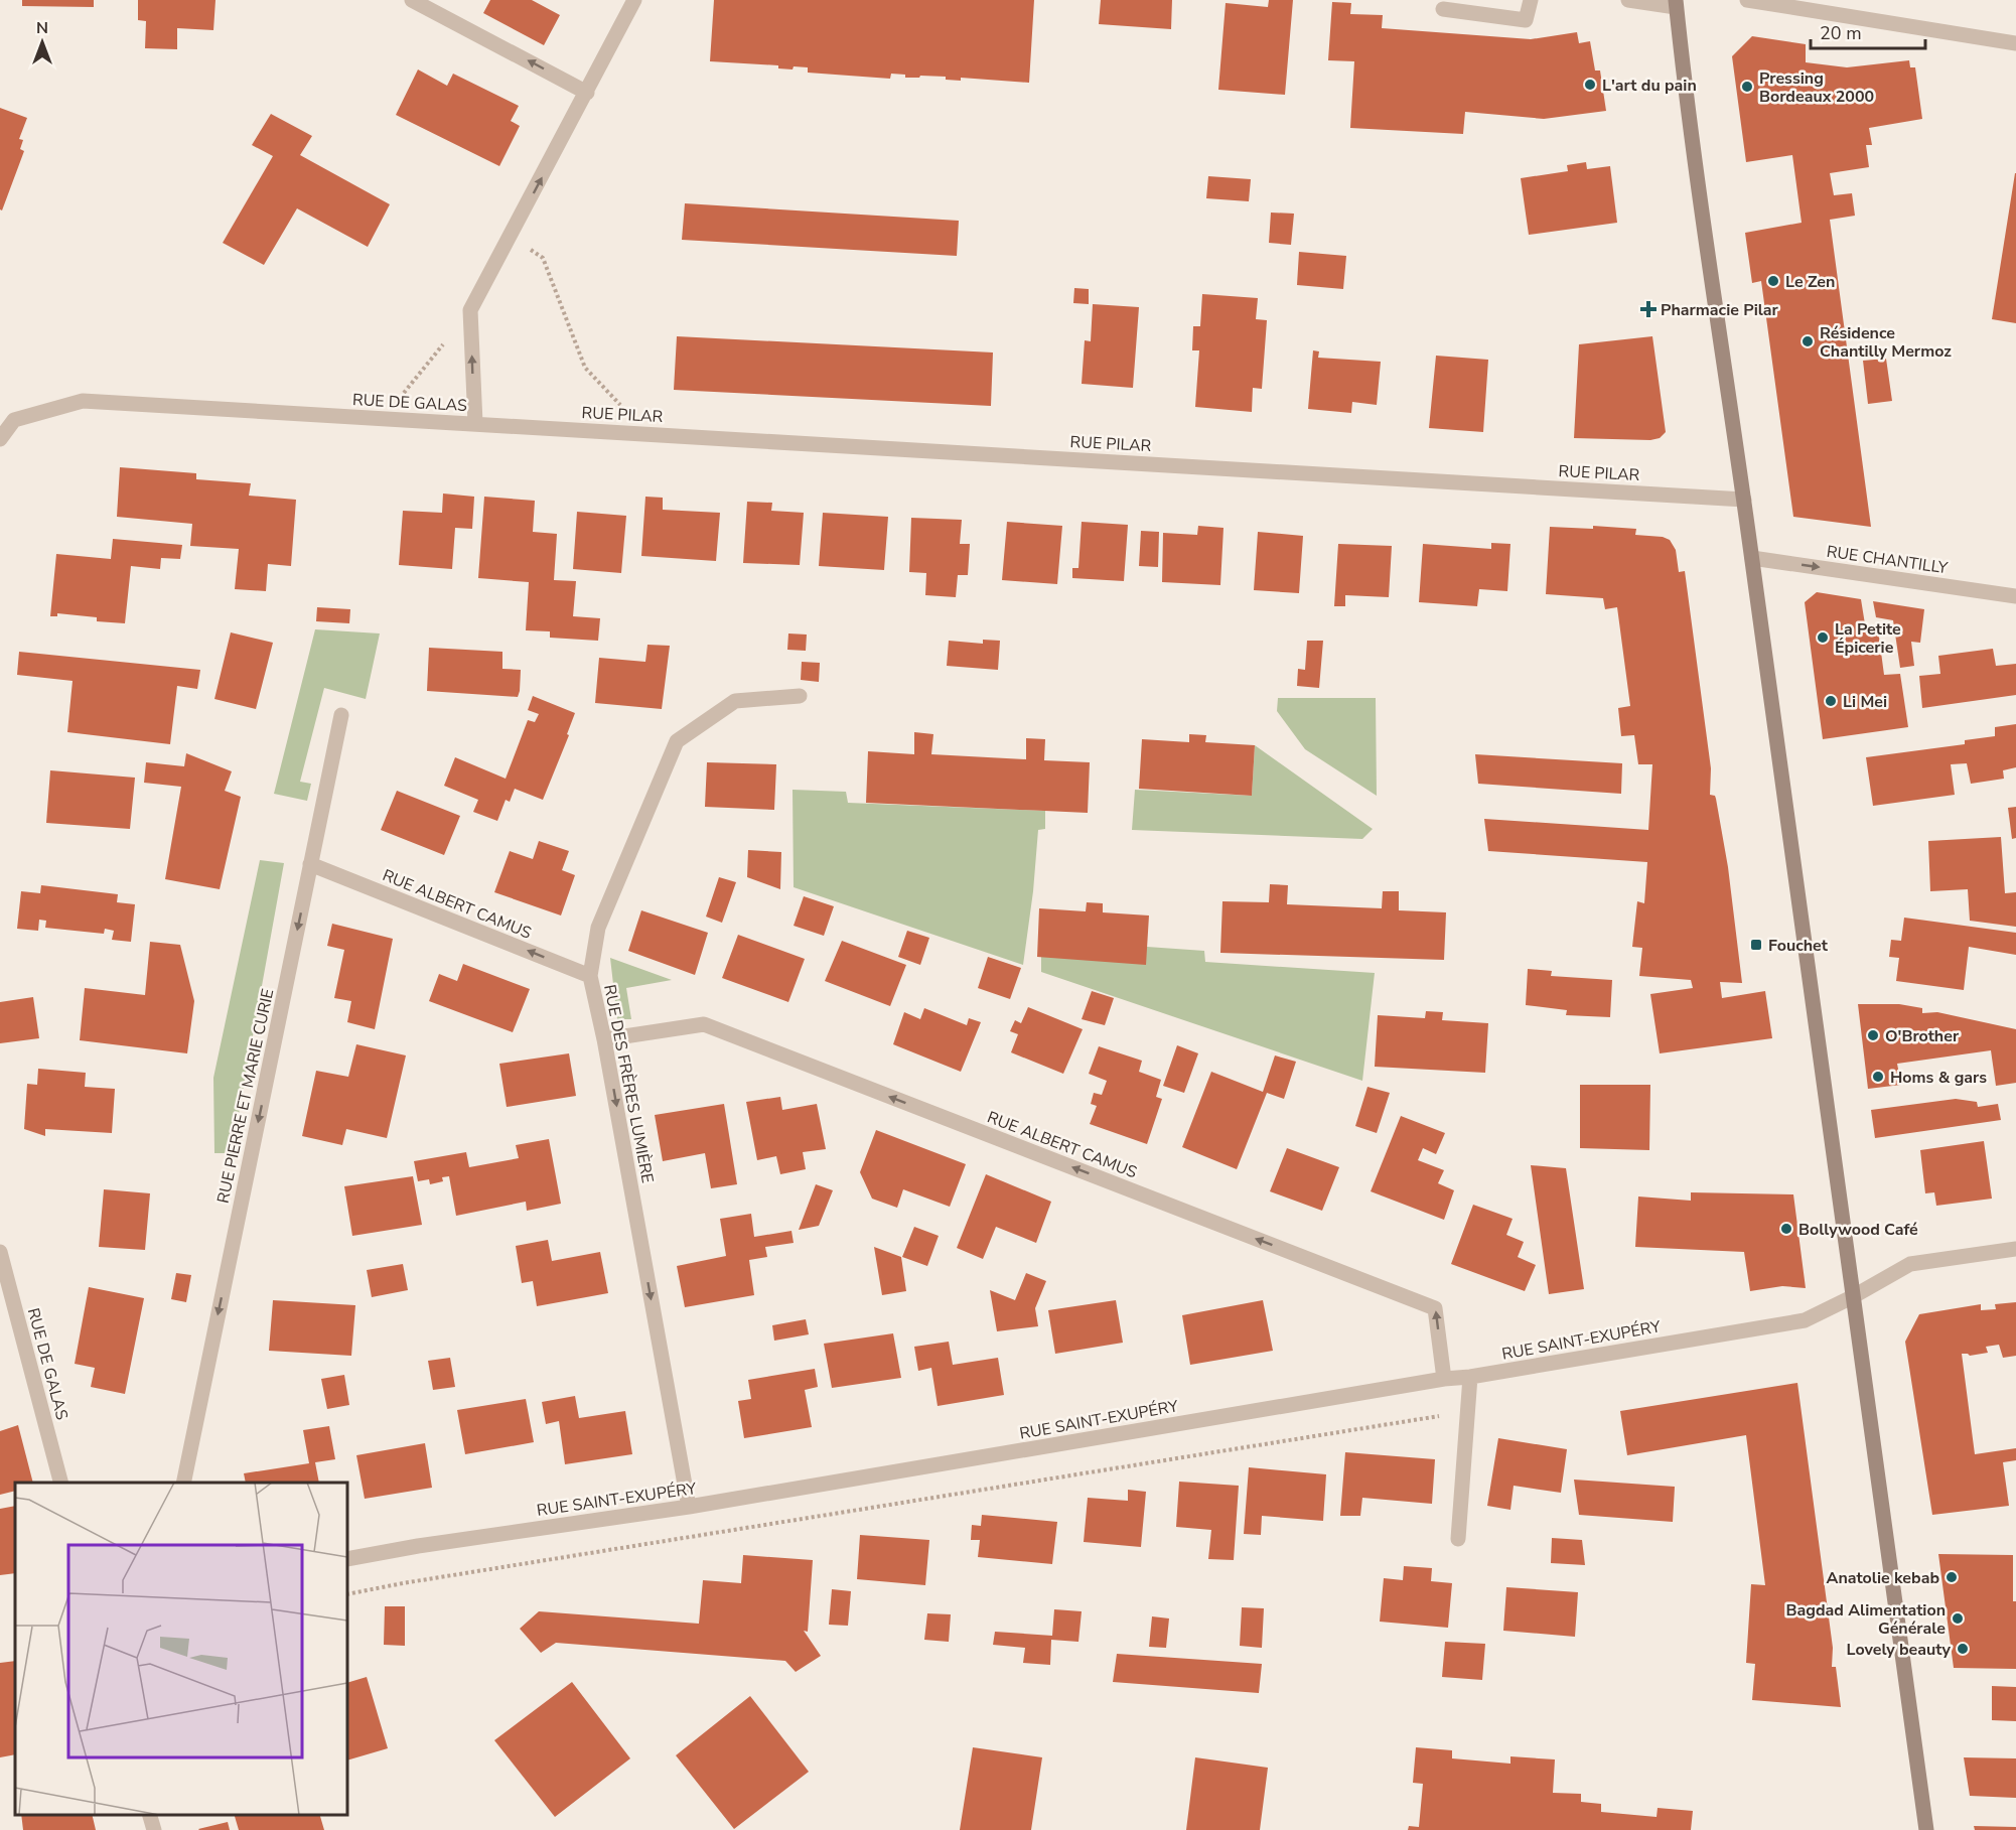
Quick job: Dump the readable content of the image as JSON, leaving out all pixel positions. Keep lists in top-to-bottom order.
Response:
{
  "streets": {
    "street": [
      "RUE DE GALAS",
      "RUE PILAR",
      "RUE CHANTILLY",
      "RUE ALBERT CAMUS",
      "RUE DES FRÈRES LUMIÈRE",
      "RUE PIERRE ET MARIE CURIE",
      "RUE SAINT-EXUPÉRY"
    ]
  },
  "crossings": [
    ["RUE DE GALAS", "RUE PILAR"],
    ["RUE ALBERT CAMUS", "RUE DES FRÈRES LUMIÈRE"],
    ["RUE ALBERT CAMUS", "RUE PIERRE ET MARIE CURIE"],
    ["RUE ALBERT CAMUS", "RUE SAINT-EXUPÉRY"],
    ["RUE DES FRÈRES LUMIÈRE", "RUE SAINT-EXUPÉRY"]
  ],
  "one_way": [
    "RUE CHANTILLY",
    "RUE ALBERT CAMUS",
    "RUE DES FRÈRES LUMIÈRE",
    "RUE PIERRE ET MARIE CURIE"
  ],
  "places": {
    "other": [
      "L'art du pain",
      "Pressing Bordeaux 2000",
      "Le Zen",
      "Résidence Chantilly Mermoz",
      "La Petite Épicerie",
      "Li Mei",
      "O'Brother",
      "Homs & gars",
      "Bollywood Café",
      "Anatolie kebab",
      "Bagdad Alimentation Générale",
      "Lovely beauty"
    ],
    "health": ["Pharmacie Pilar"],
    "transit": ["Fouchet"]
  },
  "scale_bar": "20 m",
  "north": "top"
}
